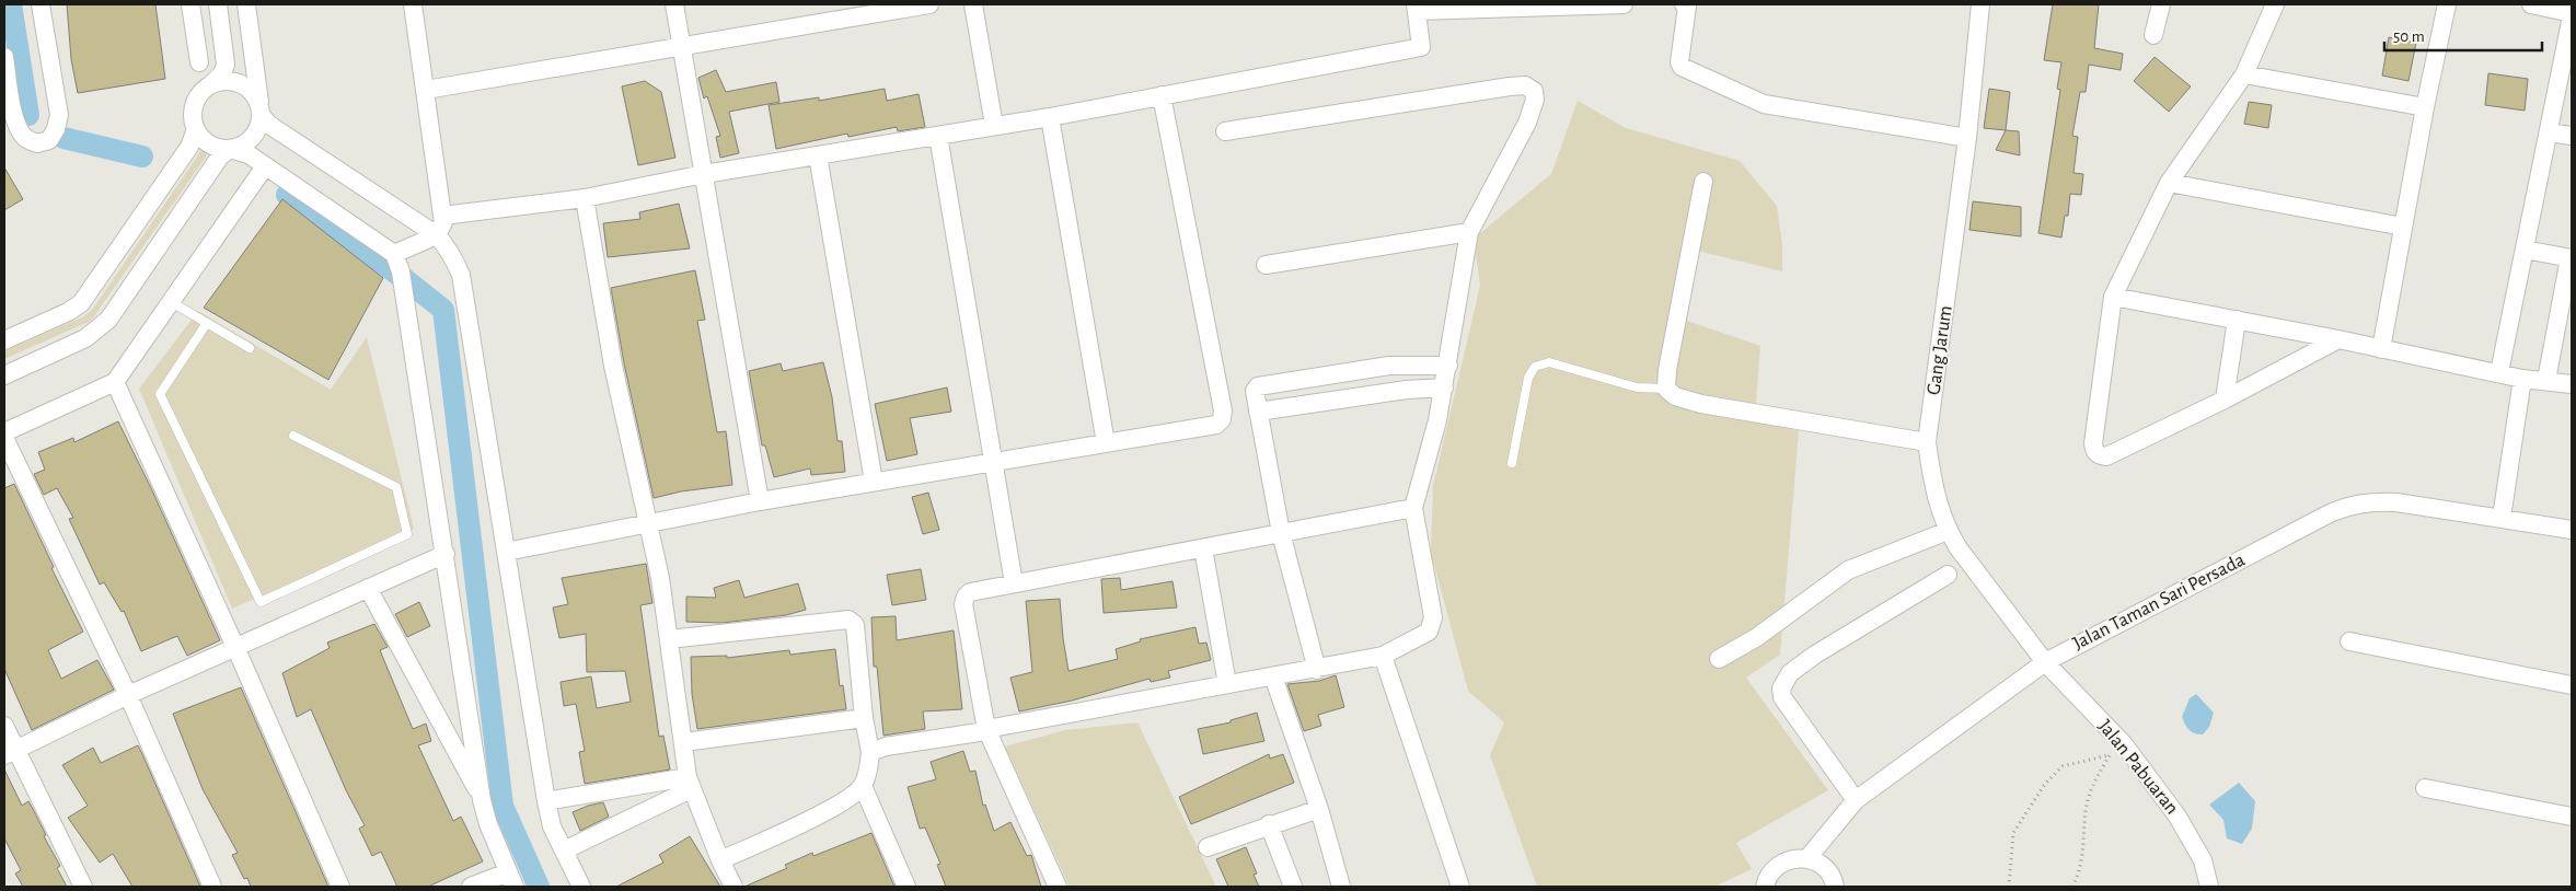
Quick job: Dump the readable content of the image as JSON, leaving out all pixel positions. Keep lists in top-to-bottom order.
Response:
{
  "streets": {
    "street": ["Gang Jarum", "Jalan Taman Sari Persada", "Jalan Pabuaran"]
  },
  "crossings": [
    ["Gang Jarum", "Jalan Taman Sari Persada"],
    ["Gang Jarum", "Jalan Pabuaran"],
    ["Jalan Taman Sari Persada", "Jalan Pabuaran"]
  ],
  "scale_bar": "50 m"
}
